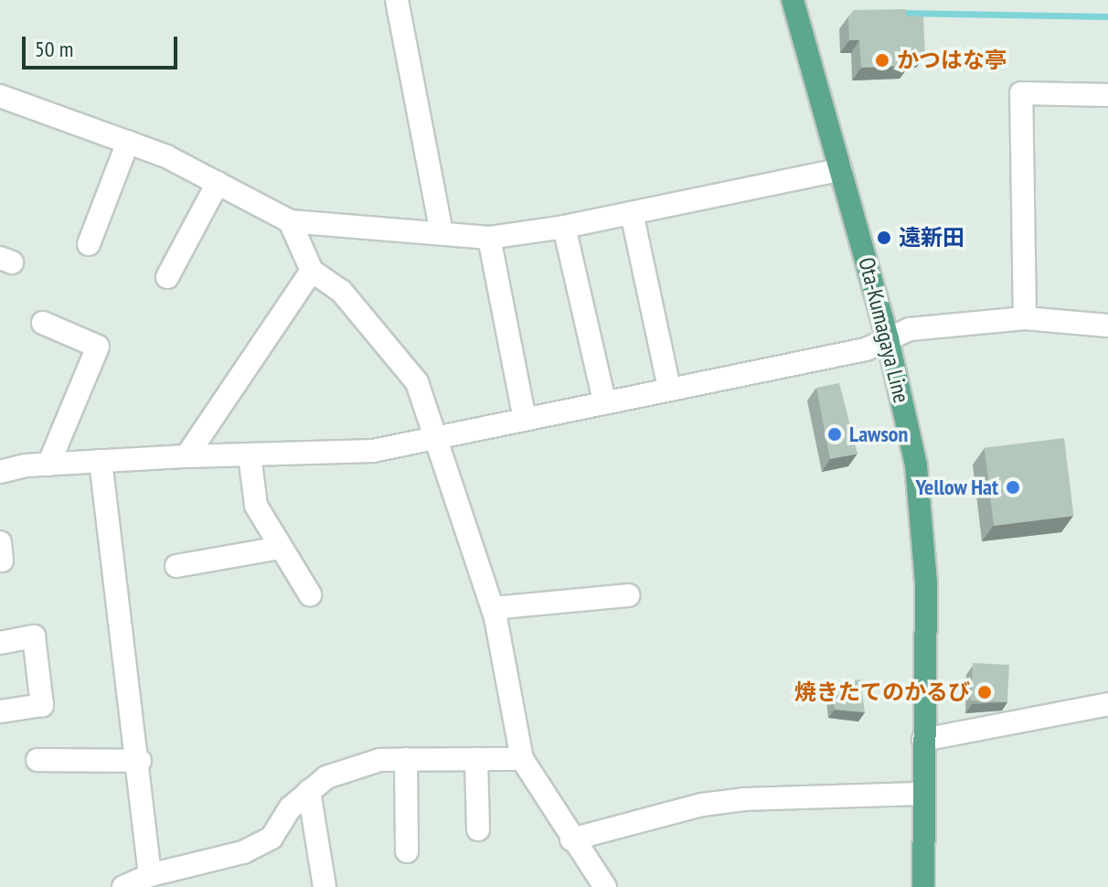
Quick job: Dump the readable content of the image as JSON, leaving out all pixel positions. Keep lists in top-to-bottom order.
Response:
{
  "streets": {
    "main road": ["Ota-Kumagaya Line"]
  },
  "places": [
    "かつはな亭",
    "遠新田",
    "Lawson",
    "Yellow Hat",
    "焼きたてのかるび"
  ],
  "scale_bar": "50 m"
}
